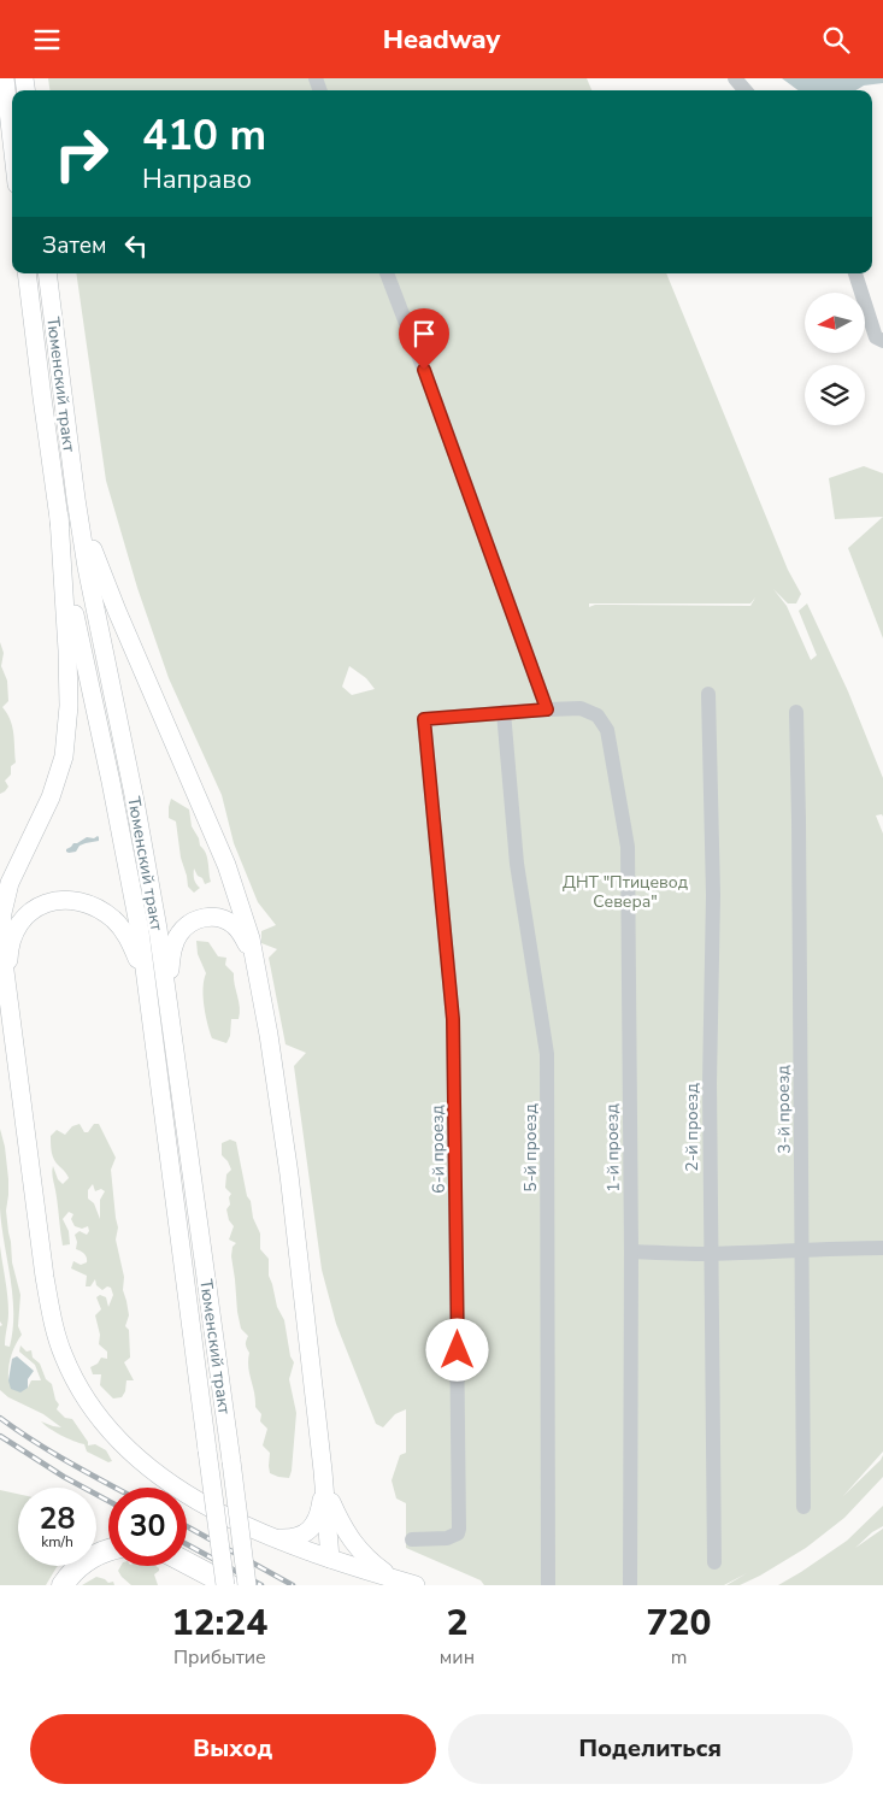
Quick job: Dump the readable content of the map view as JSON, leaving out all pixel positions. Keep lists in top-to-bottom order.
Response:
{
  "streets": {
    "main road": ["Тюменский тракт"],
    "street": [
      "3-й проезд",
      "2-й проезд",
      "5-й проезд",
      "1-й проезд",
      "6-й проезд"
    ]
  },
  "crossings": [
    ["5-й проезд", "6-й проезд"]
  ],
  "parks": ["ДНТ \"Птицевод Севера\""],
  "north": "left",
  "page": {
    "header": "Headway",
    "turn": ["410 m", "Направо"],
    "then": "Затем",
    "speed": "28 km/h",
    "limit": "30",
    "eta": [
      "12:24",
      "Прибытие",
      "2",
      "мин",
      "720",
      "m"
    ],
    "buttons": ["Выход", "Поделиться"]
  }
}
